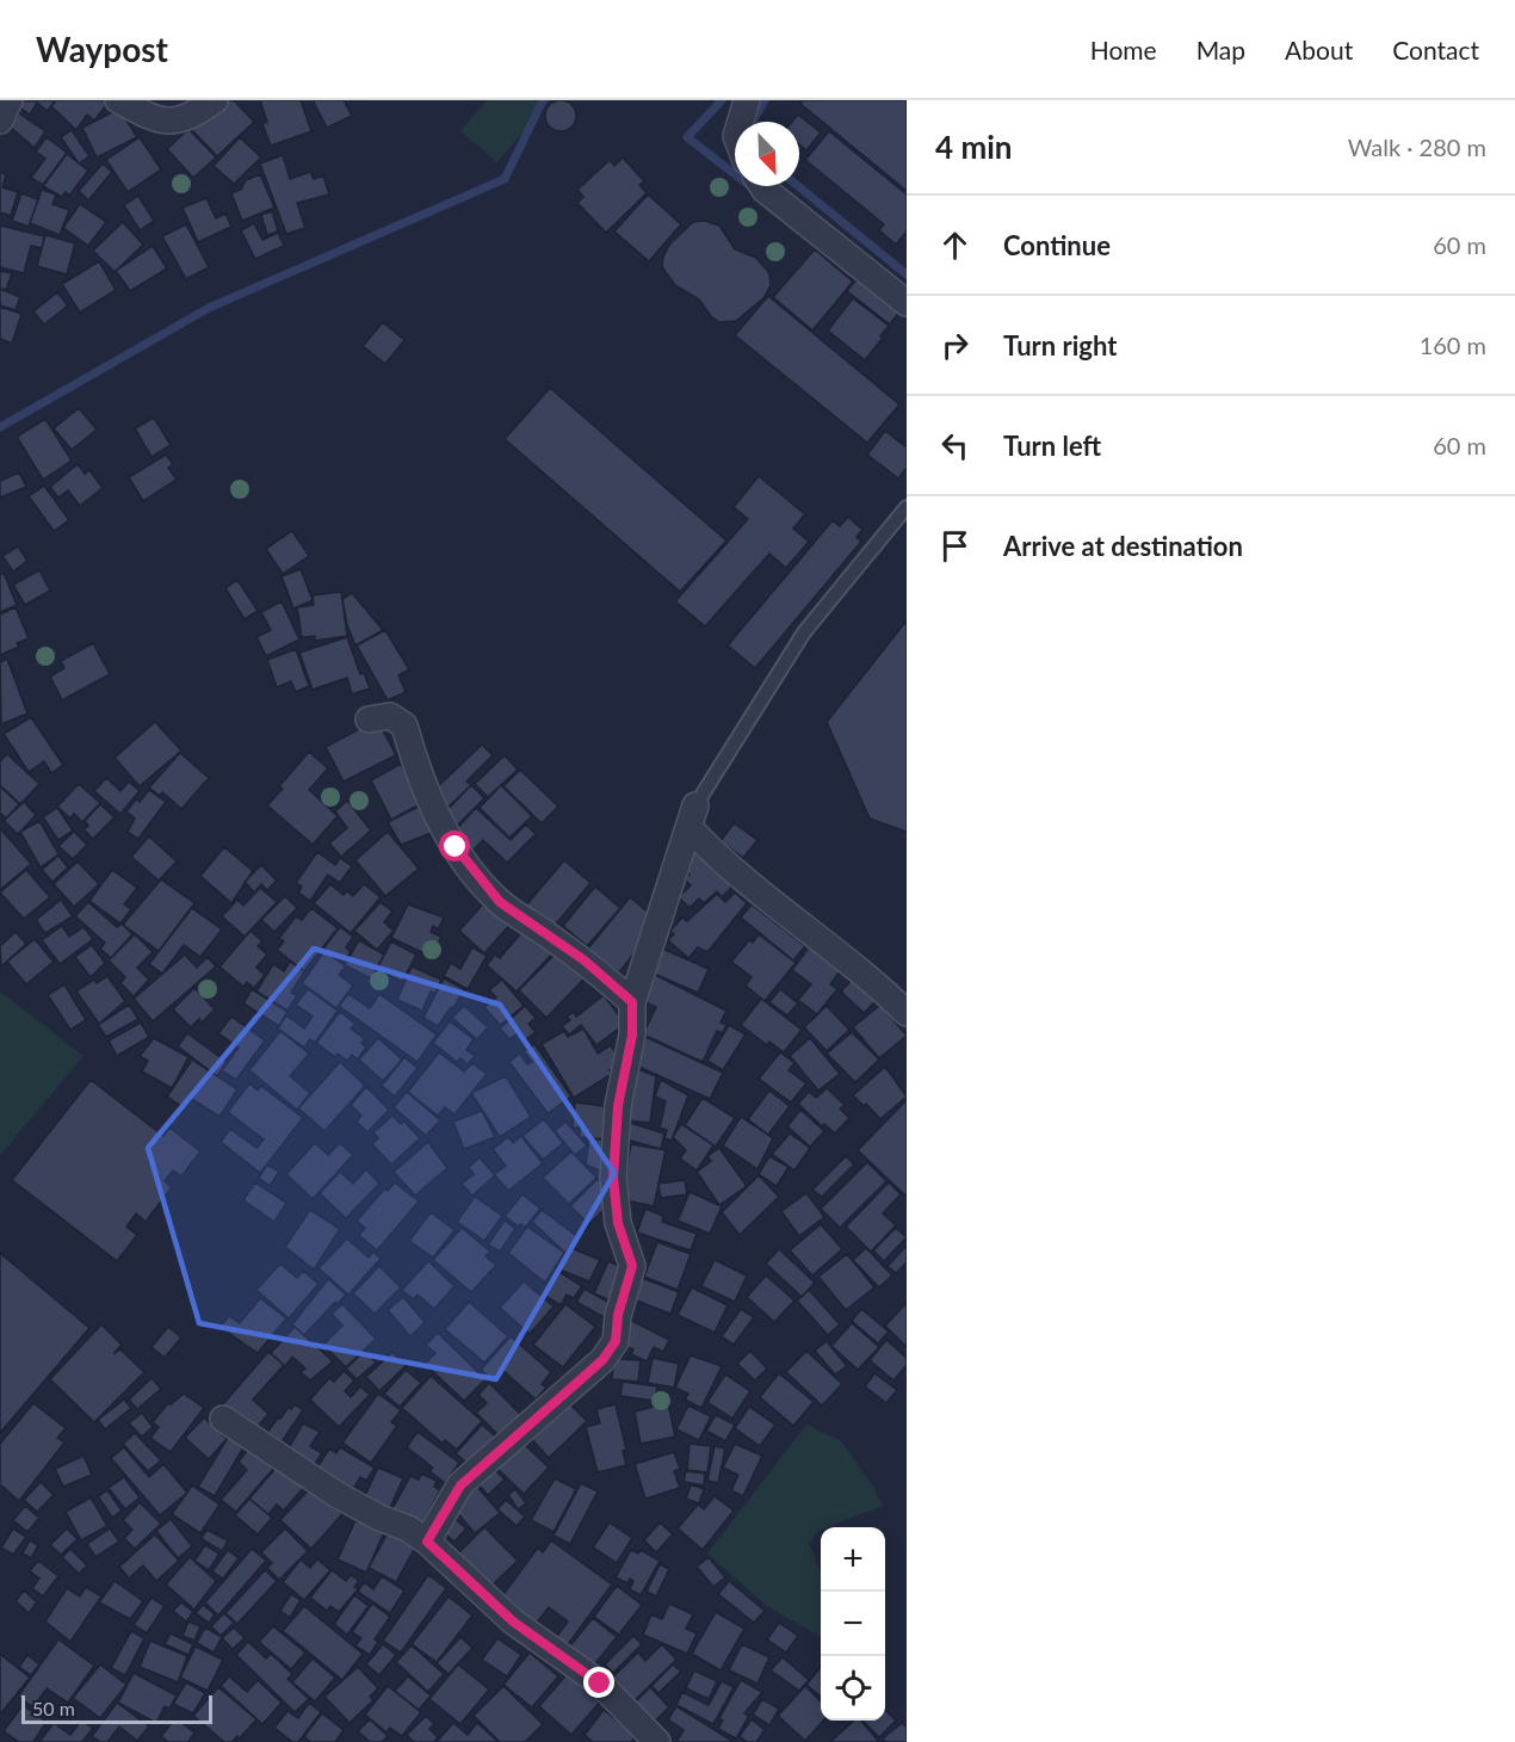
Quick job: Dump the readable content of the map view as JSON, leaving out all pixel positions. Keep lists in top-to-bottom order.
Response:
{
  "scale_bar": "50 m",
  "north": "bottom right",
  "page": {
    "header": "Waypost",
    "nav": [
      "Home",
      "Map",
      "About",
      "Contact"
    ],
    "heading": ["4 min", "Walk · 280 m"],
    "list": [
      ["Continue", "60 m"],
      ["Turn right", "160 m"],
      ["Turn left", "60 m"],
      "Arrive at destination"
    ],
    "map_buttons": ["+", "−"],
    "scale": "50 m"
  }
}
